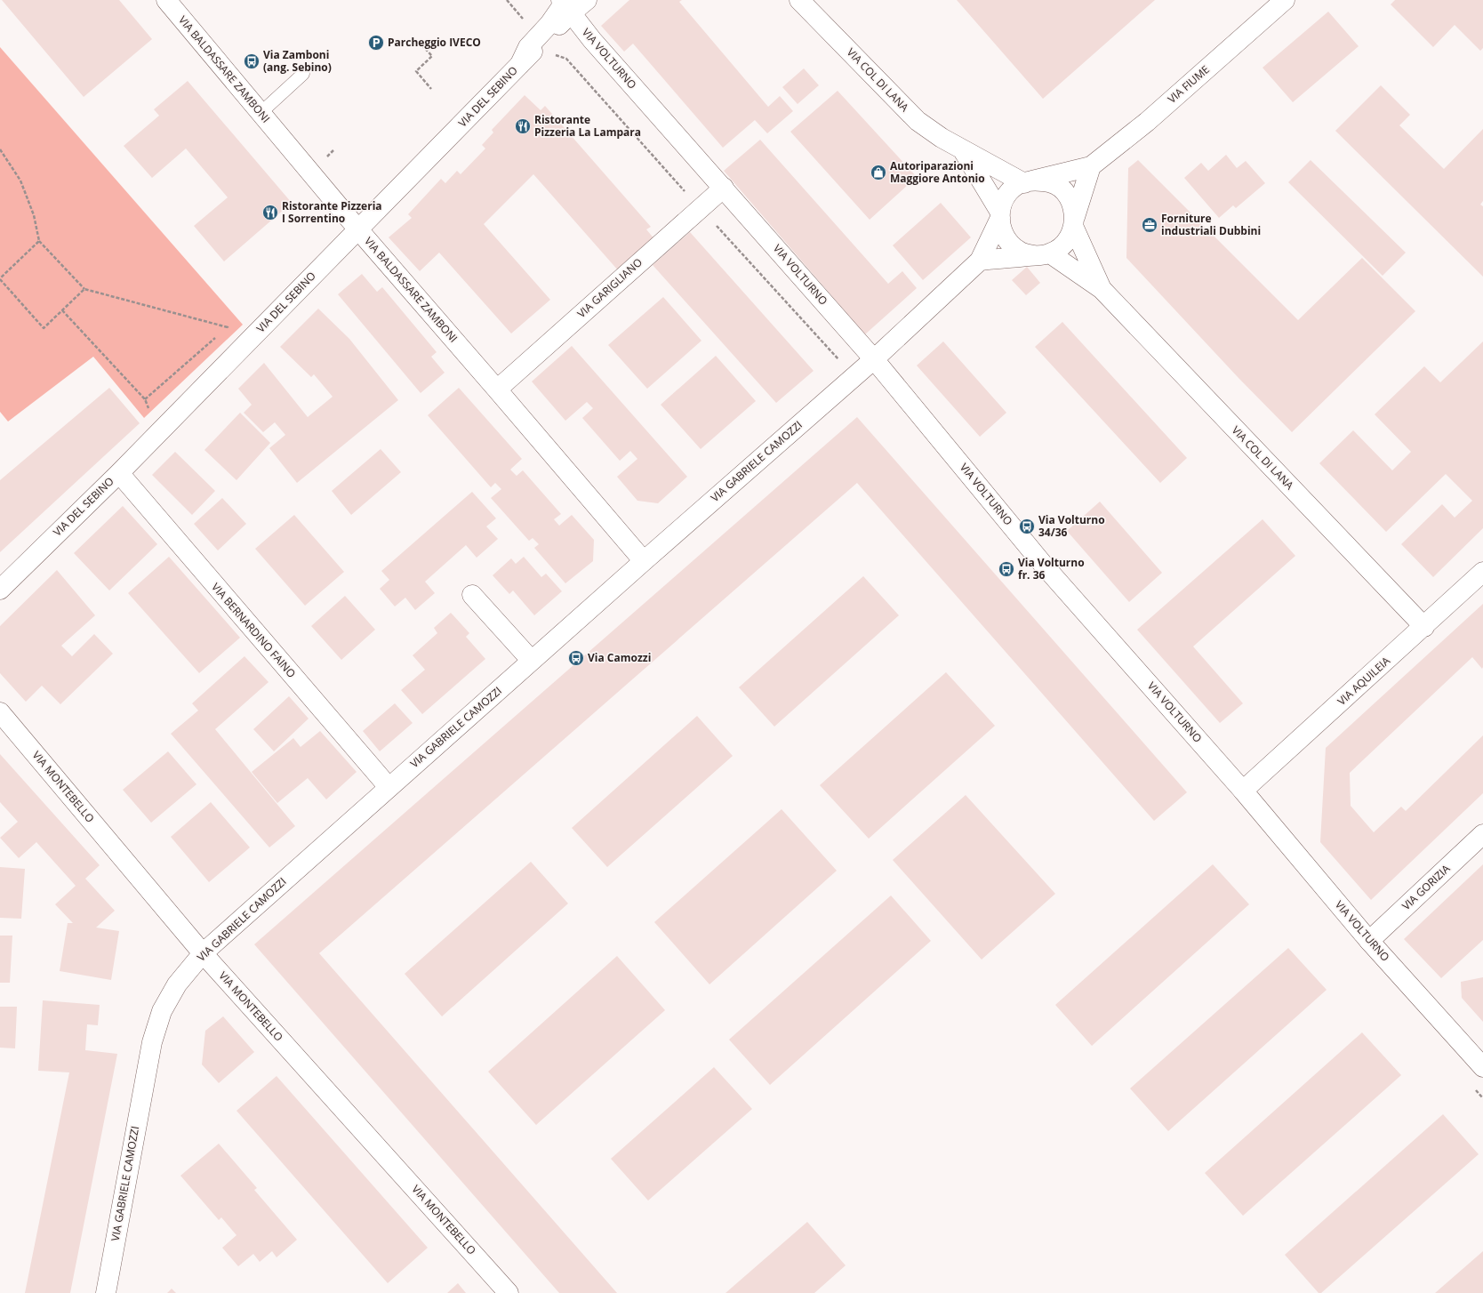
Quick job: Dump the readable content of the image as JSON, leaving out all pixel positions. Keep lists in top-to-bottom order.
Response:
{
  "streets": {
    "street": [
      "VIA VOLTURNO",
      "VIA BALDASSARE ZAMBONI",
      "VIA COL DI LANA",
      "VIA FIUME",
      "VIA DEL SEBINO",
      "VIA GARIGLIANO",
      "VIA GABRIELE CAMOZZI",
      "VIA BERNARDINO FAINO",
      "VIA AQUILEIA",
      "VIA MONTEBELLO",
      "VIA GORIZIA"
    ]
  },
  "crossings": [
    ["VIA VOLTURNO", "VIA DEL SEBINO"],
    ["VIA VOLTURNO", "VIA GARIGLIANO"],
    ["VIA VOLTURNO", "VIA GABRIELE CAMOZZI"],
    ["VIA VOLTURNO", "VIA AQUILEIA"],
    ["VIA VOLTURNO", "VIA GORIZIA"],
    ["VIA BALDASSARE ZAMBONI", "VIA DEL SEBINO"],
    ["VIA BALDASSARE ZAMBONI", "VIA GARIGLIANO"],
    ["VIA BALDASSARE ZAMBONI", "VIA GABRIELE CAMOZZI"],
    ["VIA COL DI LANA", "VIA FIUME"],
    ["VIA COL DI LANA", "VIA GABRIELE CAMOZZI"],
    ["VIA COL DI LANA", "VIA AQUILEIA"],
    ["VIA FIUME", "VIA GABRIELE CAMOZZI"],
    ["VIA DEL SEBINO", "VIA BERNARDINO FAINO"],
    ["VIA GABRIELE CAMOZZI", "VIA BERNARDINO FAINO"],
    ["VIA GABRIELE CAMOZZI", "VIA MONTEBELLO"]
  ],
  "places": {
    "parking": ["Parcheggio IVECO"],
    "bus stop": [
      "Via Zamboni (ang. Sebino)",
      "Via Volturno 34/36",
      "Via Volturno fr. 36",
      "Via Camozzi"
    ],
    "restaurant": ["Ristorante Pizzeria La Lampara", "Ristorante Pizzeria I Sorrentino"],
    "shop": ["Autoriparazioni Maggiore Antonio"],
    "office": ["Forniture industriali Dubbini"]
  }
}
